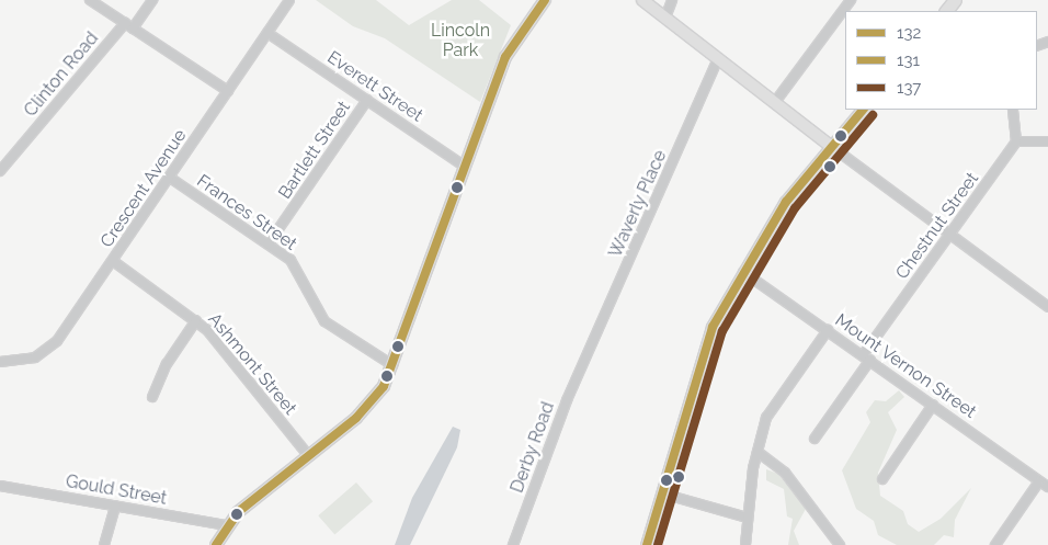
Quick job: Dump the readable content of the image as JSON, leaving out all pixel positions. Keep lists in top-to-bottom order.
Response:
{
  "streets": {
    "street": [
      "Clinton Road",
      "Everett Street",
      "Bartlett Street",
      "Crescent Avenue",
      "Waverly Place",
      "Frances Street",
      "Chestnut Street",
      "Ashmont Street",
      "Mount Vernon Street",
      "Derby Road",
      "Gould Street"
    ]
  },
  "crossings": [
    ["Everett Street", "Bartlett Street"],
    ["Everett Street", "Crescent Avenue"],
    ["Bartlett Street", "Frances Street"],
    ["Crescent Avenue", "Frances Street"],
    ["Crescent Avenue", "Ashmont Street"],
    ["Waverly Place", "Derby Road"],
    ["Chestnut Street", "Mount Vernon Street"]
  ],
  "parks": ["Lincoln Park"],
  "lines": ["transit line 132", "transit line 131", "transit line 137"],
  "legend": ["132", "131", "137"]
}
